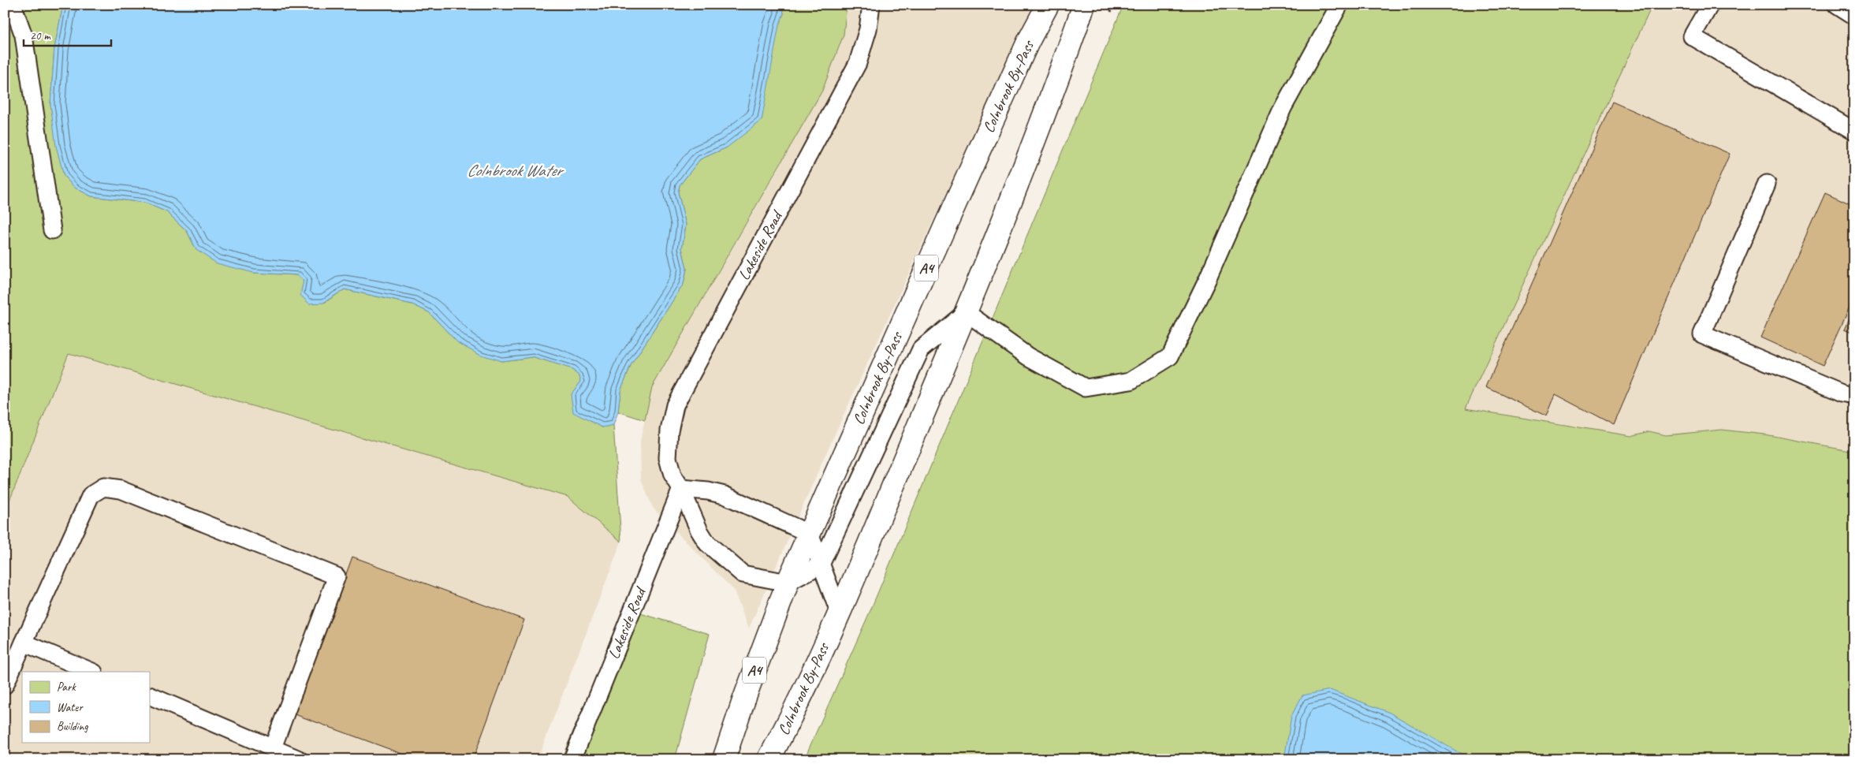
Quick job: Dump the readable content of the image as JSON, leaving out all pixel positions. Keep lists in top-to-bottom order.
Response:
{
  "streets": {
    "highway": ["Colnbrook By-Pass", "A4"],
    "lane": ["Lakeside Road"]
  },
  "crossings": [
    ["Colnbrook By-Pass", "Lakeside Road"]
  ],
  "water": ["Colnbrook Water"],
  "legend": ["Park", "Water", "Building"],
  "scale_bar": "20 m"
}
